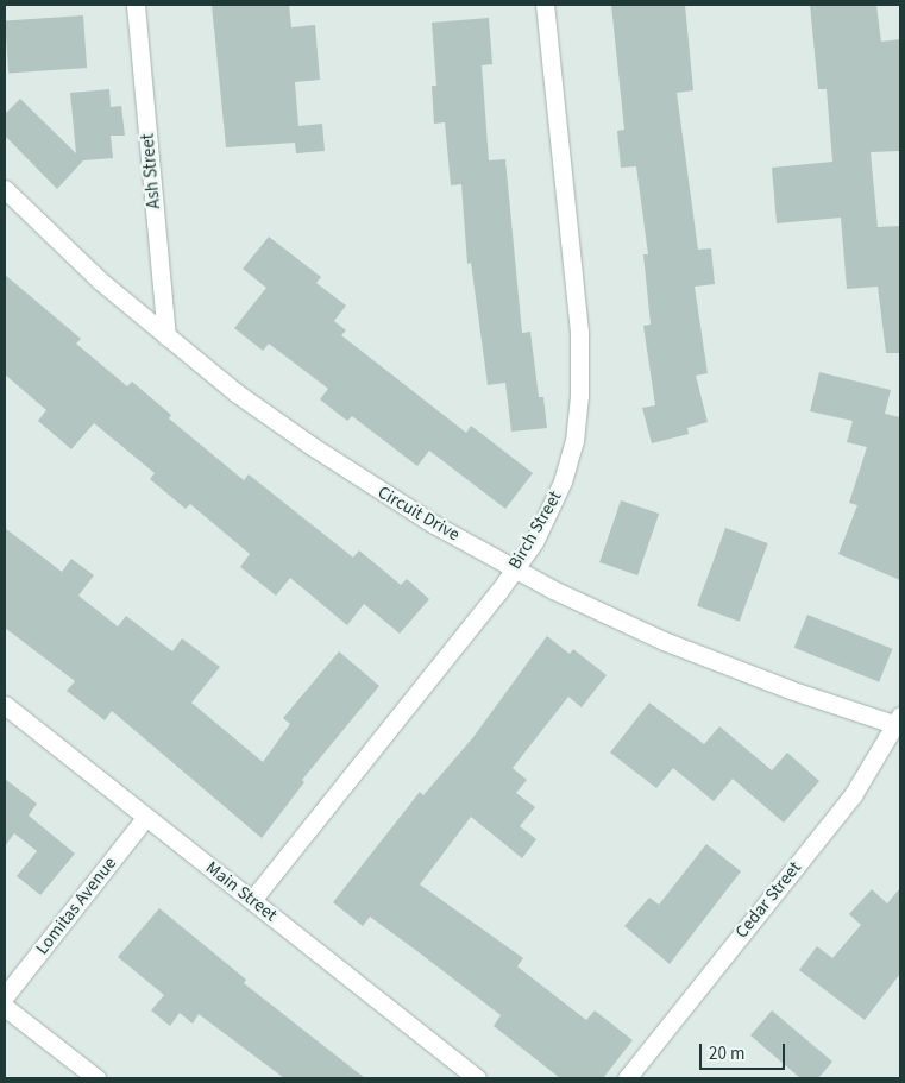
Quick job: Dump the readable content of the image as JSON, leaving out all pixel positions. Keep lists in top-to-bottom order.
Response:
{
  "streets": {
    "street": [
      "Ash Street",
      "Circuit Drive",
      "Birch Street",
      "Main Street",
      "Cedar Street",
      "Lomitas Avenue"
    ]
  },
  "crossings": [
    ["Ash Street", "Circuit Drive"],
    ["Circuit Drive", "Birch Street"],
    ["Circuit Drive", "Cedar Street"],
    ["Birch Street", "Main Street"],
    ["Main Street", "Lomitas Avenue"]
  ],
  "scale_bar": "20 m"
}
